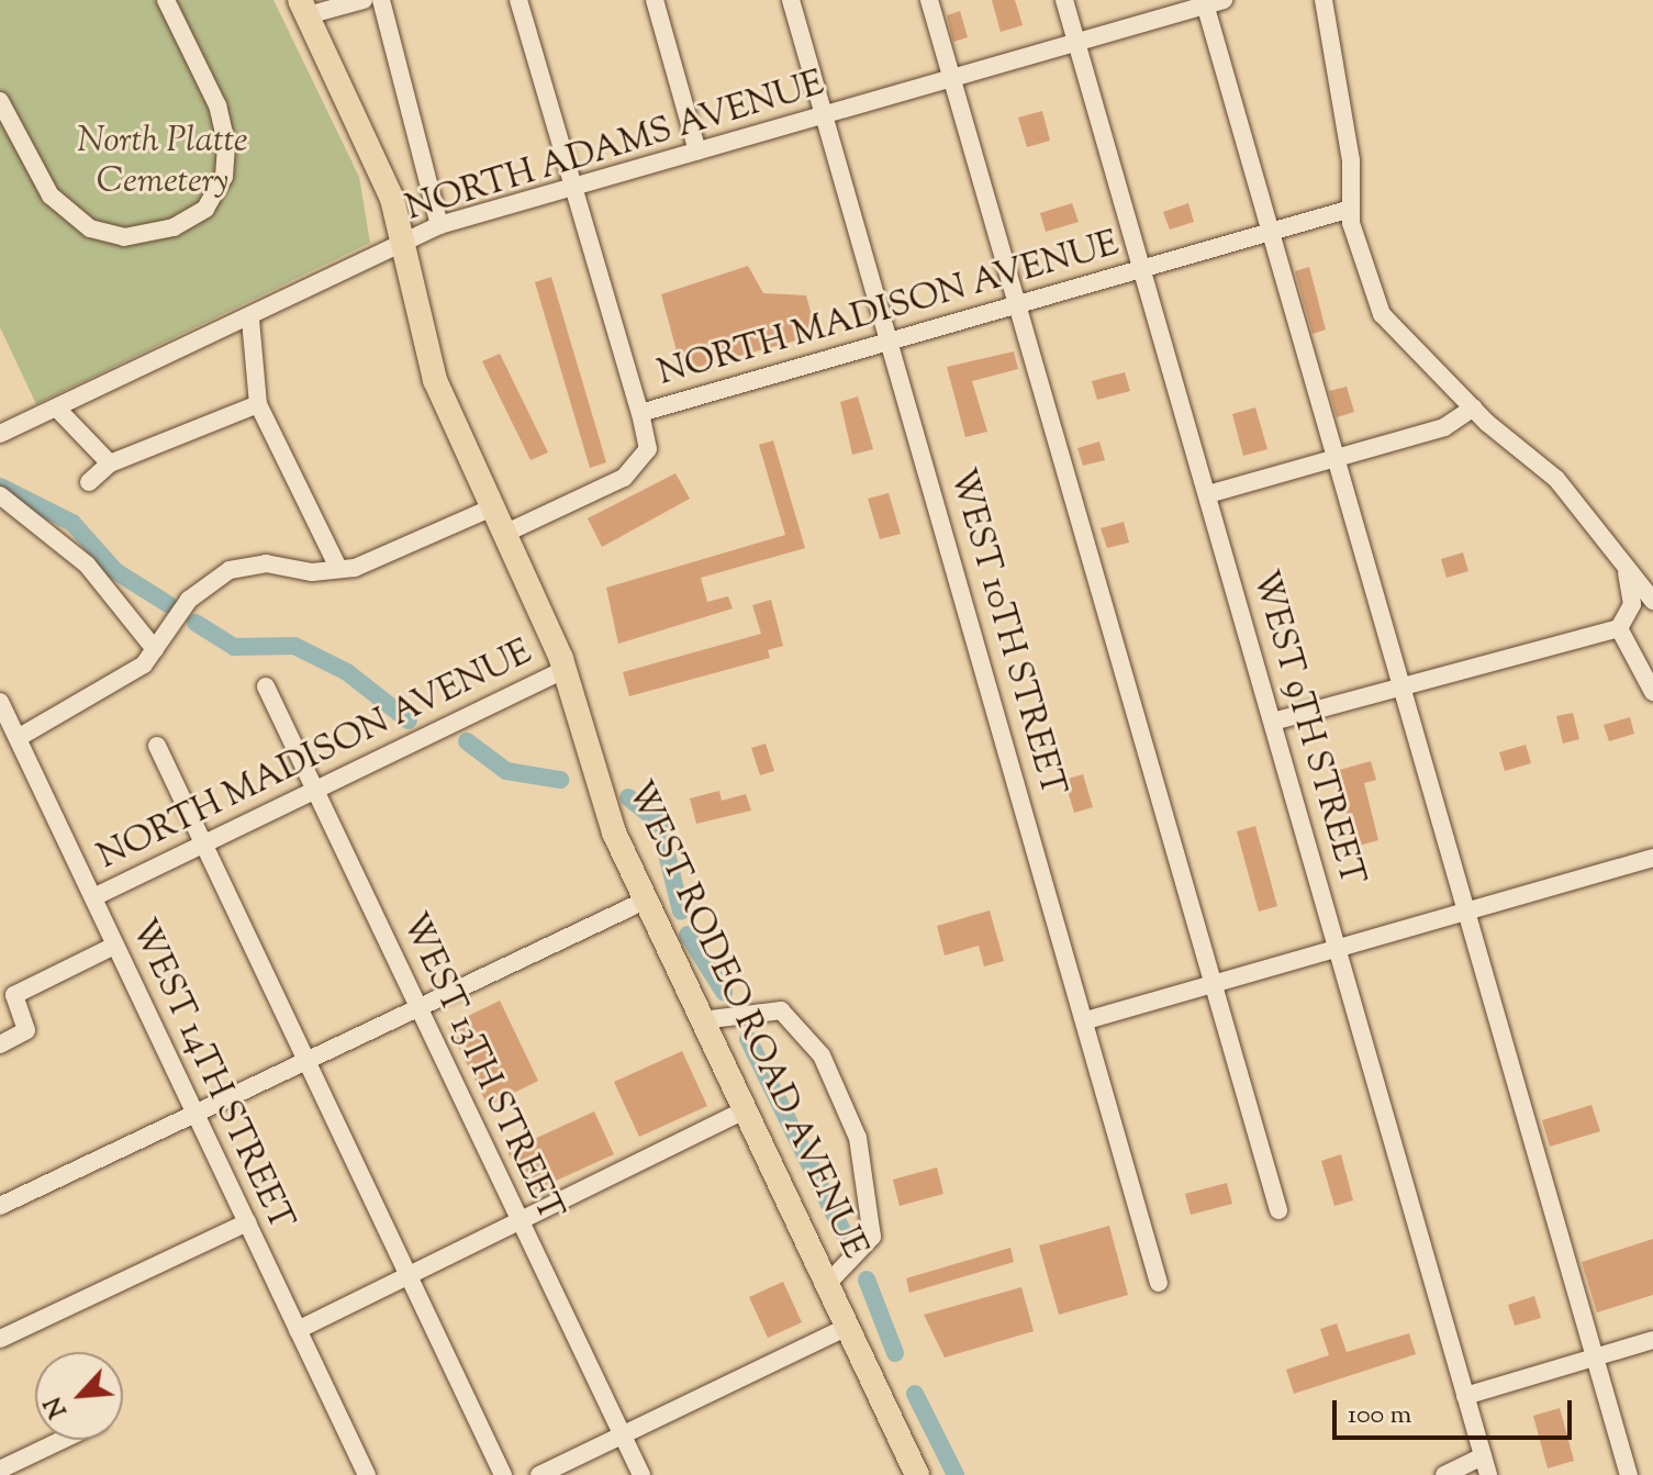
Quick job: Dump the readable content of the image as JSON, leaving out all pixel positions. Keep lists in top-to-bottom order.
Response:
{
  "streets": {
    "main road": ["WEST RODEO ROAD AVENUE"],
    "street": [
      "NORTH ADAMS AVENUE",
      "NORTH MADISON AVENUE",
      "WEST 10TH STREET",
      "WEST 9TH STREET",
      "WEST 13TH STREET",
      "WEST 14TH STREET"
    ]
  },
  "crossings": [
    ["NORTH ADAMS AVENUE", "WEST 10TH STREET"],
    ["NORTH ADAMS AVENUE", "WEST 9TH STREET"],
    ["NORTH ADAMS AVENUE", "WEST RODEO ROAD AVENUE"],
    ["NORTH MADISON AVENUE", "WEST 10TH STREET"],
    ["NORTH MADISON AVENUE", "WEST 9TH STREET"],
    ["NORTH MADISON AVENUE", "WEST RODEO ROAD AVENUE"],
    ["NORTH MADISON AVENUE", "WEST 13TH STREET"],
    ["NORTH MADISON AVENUE", "WEST 14TH STREET"]
  ],
  "parks": ["North Platte Cemetery"],
  "scale_bar": "100 m",
  "north": "bottom left"
}
